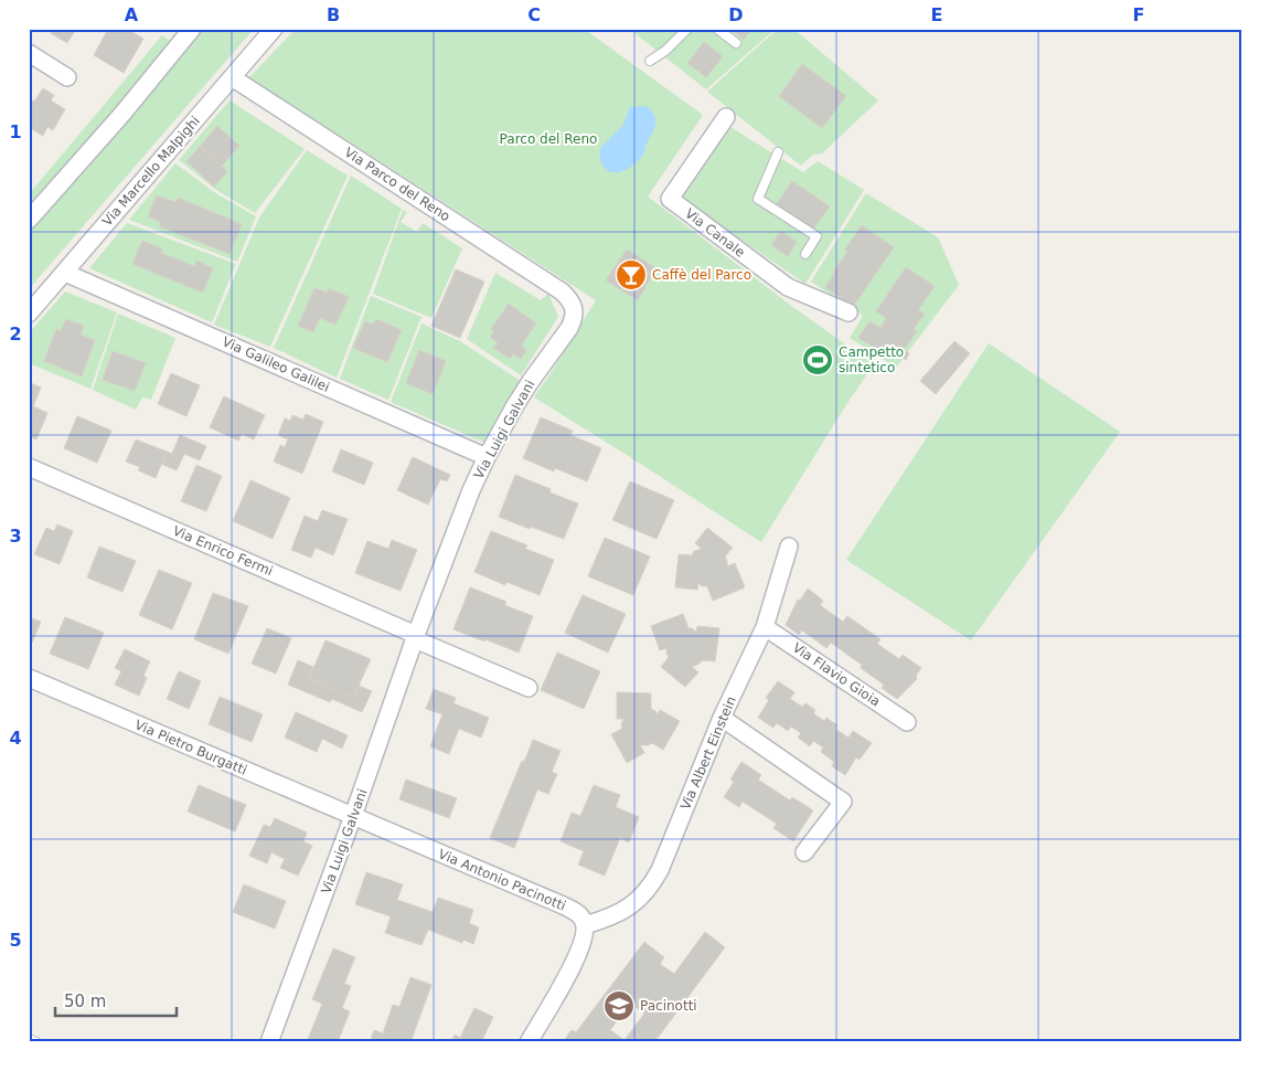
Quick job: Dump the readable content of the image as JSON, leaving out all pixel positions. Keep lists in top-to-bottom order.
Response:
{
  "streets": {
    "street": [
      "Via Marcello Malpighi",
      "Via Parco del Reno",
      "Via Canale",
      "Via Galileo Galilei",
      "Via Luigi Galvani",
      "Via Enrico Fermi",
      "Via Flavio Gioia",
      "Via Pietro Burgatti",
      "Via Albert Einstein",
      "Via Antonio Pacinotti"
    ]
  },
  "crossings": [
    ["Via Marcello Malpighi", "Via Parco del Reno"],
    ["Via Marcello Malpighi", "Via Galileo Galilei"],
    ["Via Parco del Reno", "Via Luigi Galvani"],
    ["Via Galileo Galilei", "Via Luigi Galvani"],
    ["Via Luigi Galvani", "Via Enrico Fermi"],
    ["Via Luigi Galvani", "Via Pietro Burgatti"],
    ["Via Luigi Galvani", "Via Antonio Pacinotti"],
    ["Via Flavio Gioia", "Via Albert Einstein"],
    ["Via Pietro Burgatti", "Via Antonio Pacinotti"],
    ["Via Albert Einstein", "Via Antonio Pacinotti"]
  ],
  "parks": ["Parco del Reno"],
  "places": {
    "bar": ["Caffè del Parco"],
    "sports": ["Campetto sintetico"],
    "school or university": ["Pacinotti"]
  },
  "scale_bar": "50 m",
  "grid": {
    "columns": [
      "A",
      "B",
      "C",
      "D",
      "E",
      "F"
    ],
    "rows": [
      "1",
      "2",
      "3",
      "4",
      "5"
    ]
  }
}
